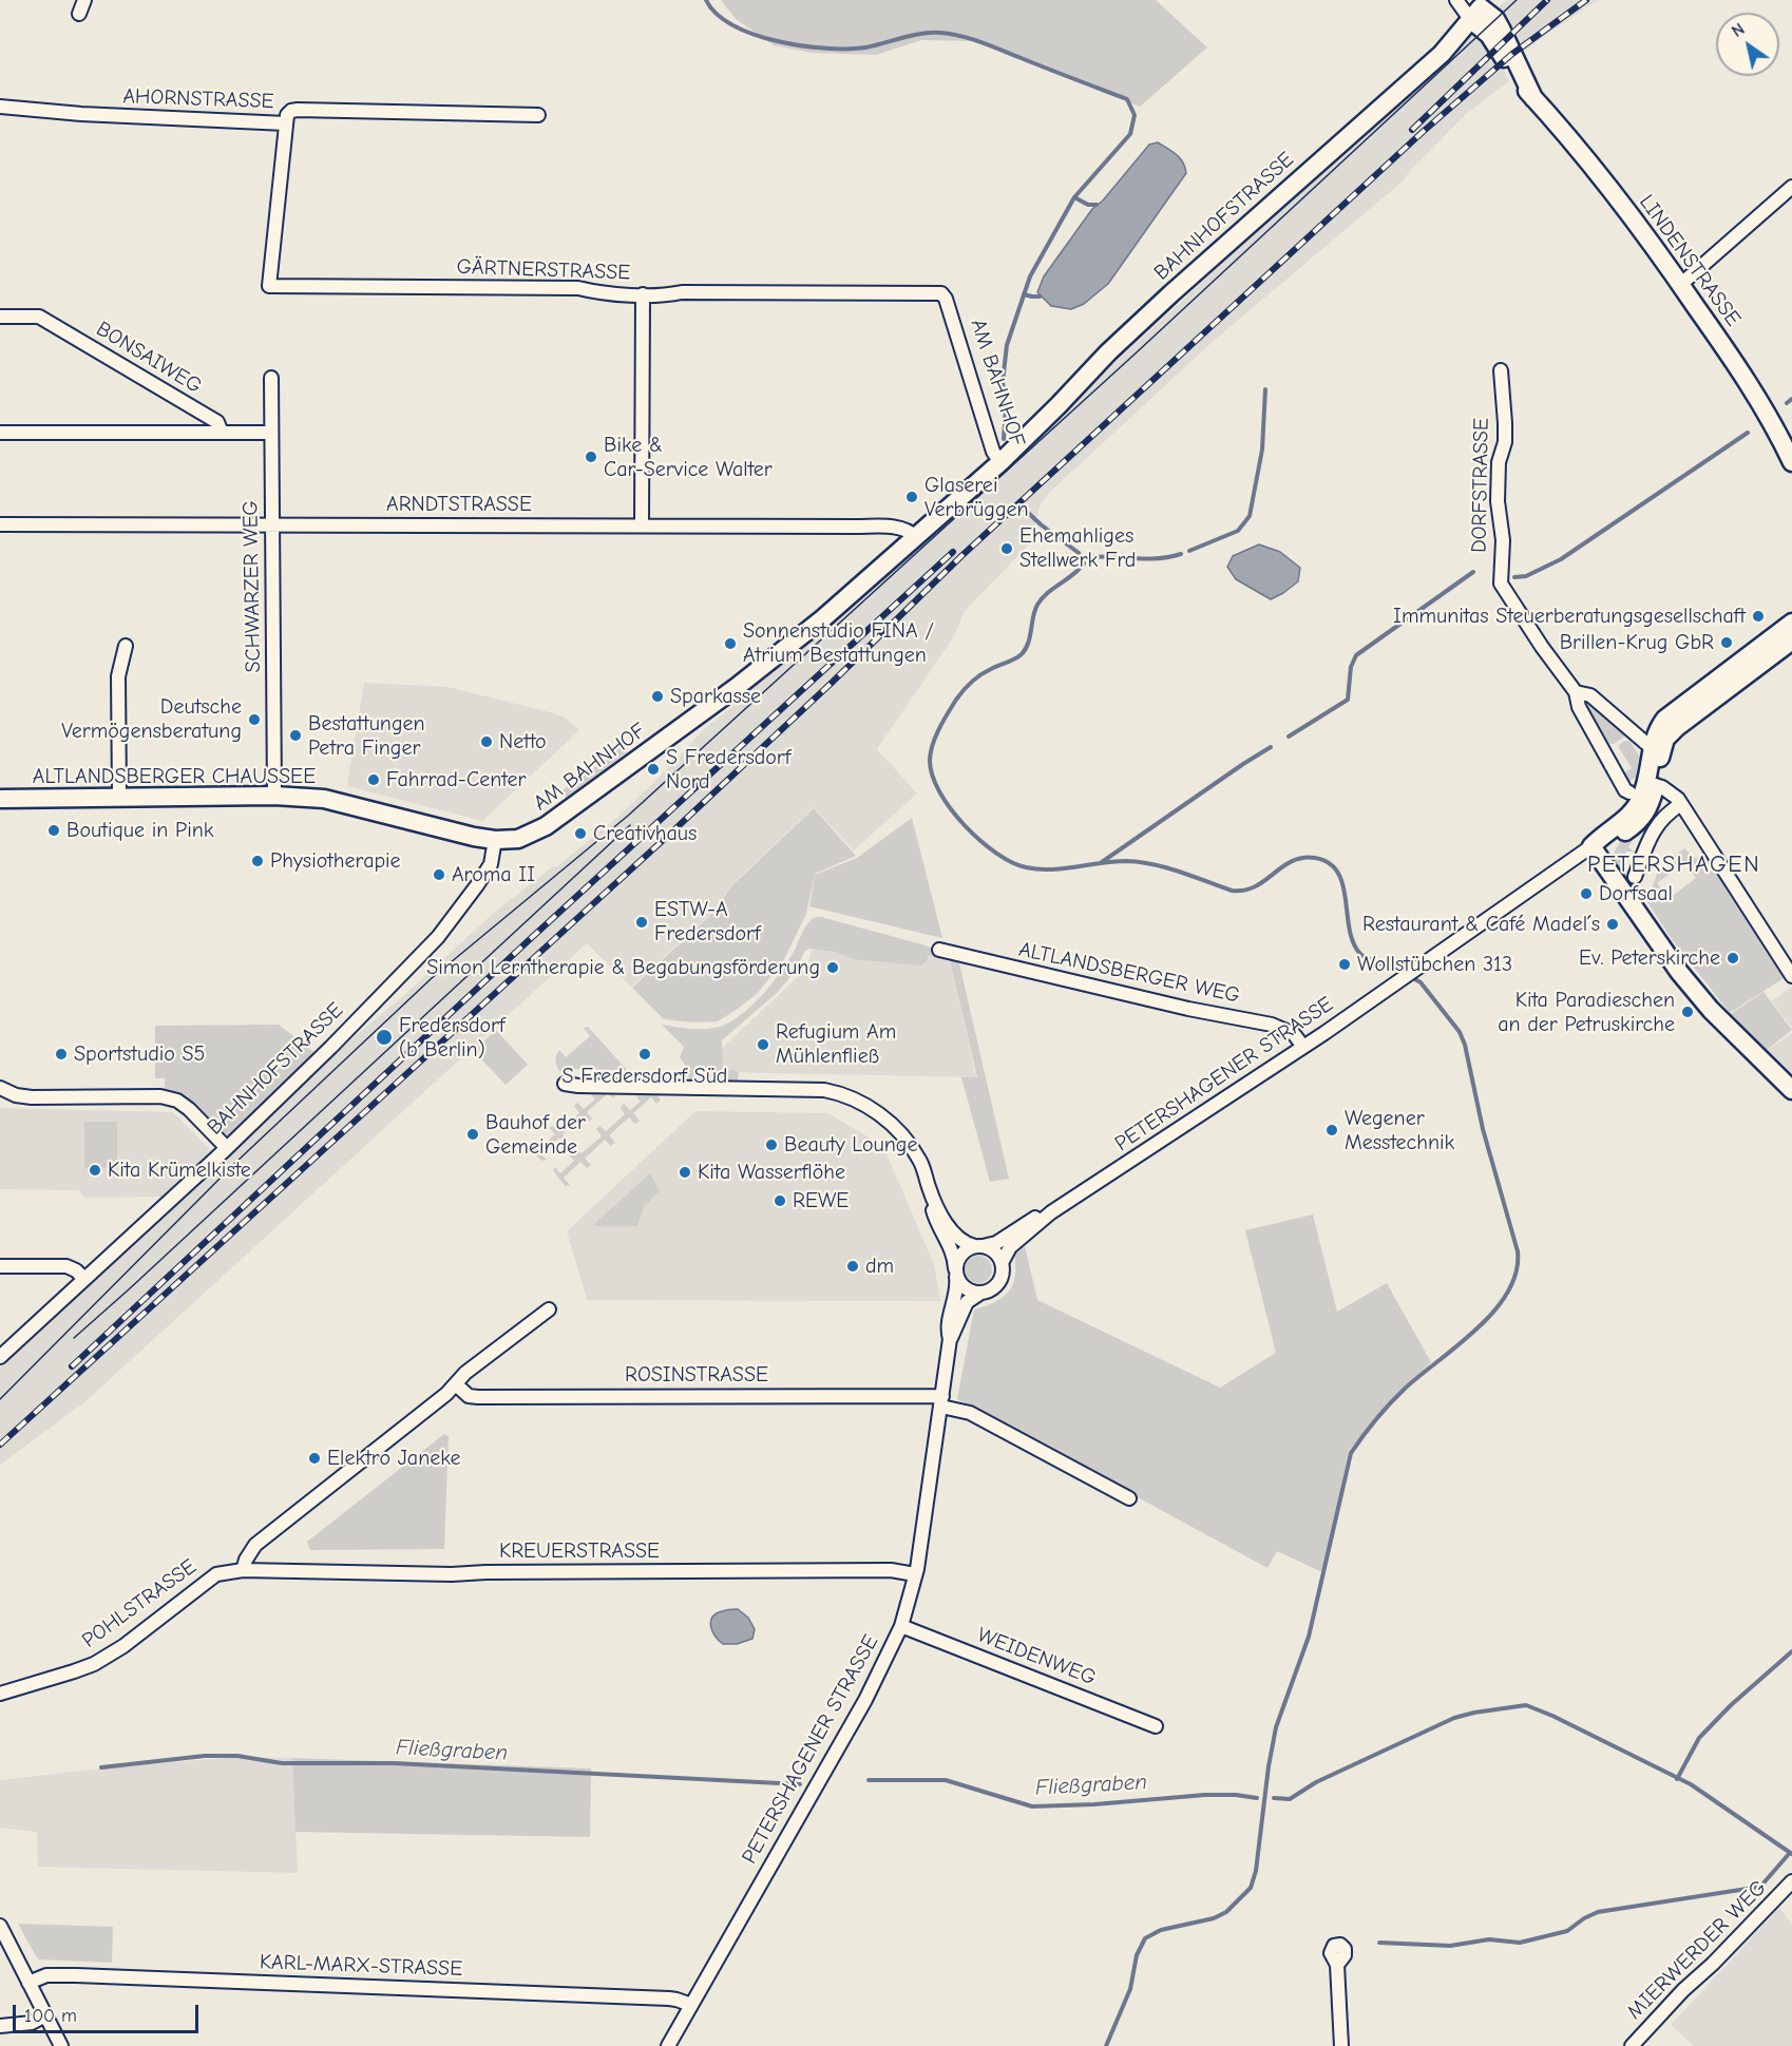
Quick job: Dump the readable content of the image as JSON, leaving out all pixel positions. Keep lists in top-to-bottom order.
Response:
{
  "streets": {
    "main road": [
      "BAHNHOFSTRASSE",
      "LINDENSTRASSE",
      "AM BAHNHOF",
      "ALTLANDSBERGER CHAUSSEE"
    ],
    "street": [
      "AHORNSTRASSE",
      "GÄRTNERSTRASSE",
      "BONSAIWEG",
      "DORFSTRASSE",
      "ARNDTSTRASSE",
      "SCHWARZER WEG",
      "ALTLANDSBERGER WEG",
      "PETERSHAGENER STRASSE",
      "ROSINSTRASSE",
      "KREUERSTRASSE",
      "POHLSTRASSE",
      "WEIDENWEG",
      "MIERWERDER WEG",
      "KARL-MARX-STRASSE"
    ]
  },
  "crossings": [
    ["AHORNSTRASSE", "GÄRTNERSTRASSE"],
    ["BAHNHOFSTRASSE", "LINDENSTRASSE"],
    ["BAHNHOFSTRASSE", "AM BAHNHOF"],
    ["BAHNHOFSTRASSE", "ALTLANDSBERGER CHAUSSEE"],
    ["GÄRTNERSTRASSE", "AM BAHNHOF"],
    ["AM BAHNHOF", "ARNDTSTRASSE"],
    ["AM BAHNHOF", "ALTLANDSBERGER CHAUSSEE"],
    ["ARNDTSTRASSE", "SCHWARZER WEG"],
    ["SCHWARZER WEG", "ALTLANDSBERGER CHAUSSEE"],
    ["ALTLANDSBERGER WEG", "PETERSHAGENER STRASSE"],
    ["PETERSHAGENER STRASSE", "ROSINSTRASSE"],
    ["PETERSHAGENER STRASSE", "KREUERSTRASSE"],
    ["PETERSHAGENER STRASSE", "WEIDENWEG"],
    ["PETERSHAGENER STRASSE", "KARL-MARX-STRASSE"],
    ["KREUERSTRASSE", "POHLSTRASSE"]
  ],
  "districts": ["PETERSHAGEN"],
  "water": ["Fließgraben"],
  "places": [
    "Bike & Car-Service Walter",
    "Glaserei Verbrüggen",
    "Ehemahliges Stellwerk Frd",
    "Immunitas Steuerberatungsgesellschaft",
    "Brillen-Krug GbR",
    "Sonnenstudio FINA / Atrium Bestattungen",
    "Sparkasse",
    "Deutsche Vermögensberatung",
    "Bestattungen Petra Finger",
    "Netto",
    "S Fredersdorf Nord",
    "Fahrrad-Center",
    "Boutique in Pink",
    "Creativhaus",
    "Physiotherapie",
    "Aroma II",
    "Dorfsaal",
    "ESTW-A Fredersdorf",
    "Restaurant & Café Madel´s",
    "Ev. Peterskirche",
    "Wollstübchen 313",
    "Simon Lerntherapie & Begabungsförderung",
    "Kita Paradieschen an der Petruskirche",
    "Fredersdorf (b Berlin)",
    "Refugium Am Mühlenfließ",
    "Sportstudio S5",
    "S Fredersdorf Süd",
    "Wegener Messtechnik",
    "Bauhof der Gemeinde",
    "Beauty Lounge",
    "Kita Krümelkiste",
    "Kita Wasserflöhe",
    "REWE",
    "dm",
    "Elektro Janeke"
  ],
  "scale_bar": "100 m",
  "north": "top left"
}
